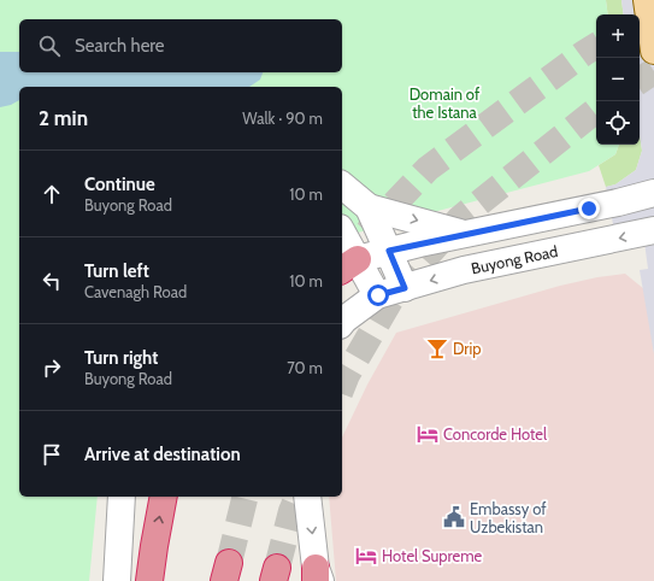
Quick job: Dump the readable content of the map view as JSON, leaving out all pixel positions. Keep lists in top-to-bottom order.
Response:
{
  "streets": {
    "street": ["Buyong Road"]
  },
  "parks": ["Domain of the Istana"],
  "places": {
    "bar": ["Drip"],
    "hotel": ["Concorde Hotel", "Hotel Supreme"],
    "public building": ["Embassy of Uzbekistan"]
  },
  "page": {
    "map_buttons": ["+", "−"],
    "search": "Search here",
    "heading": ["2 min", "Walk · 90 m"],
    "list": [
      ["Continue", "Buyong Road", "10 m"],
      ["Turn left", "Cavenagh Road", "10 m"],
      ["Turn right", "Buyong Road", "70 m"],
      "Arrive at destination"
    ]
  }
}
